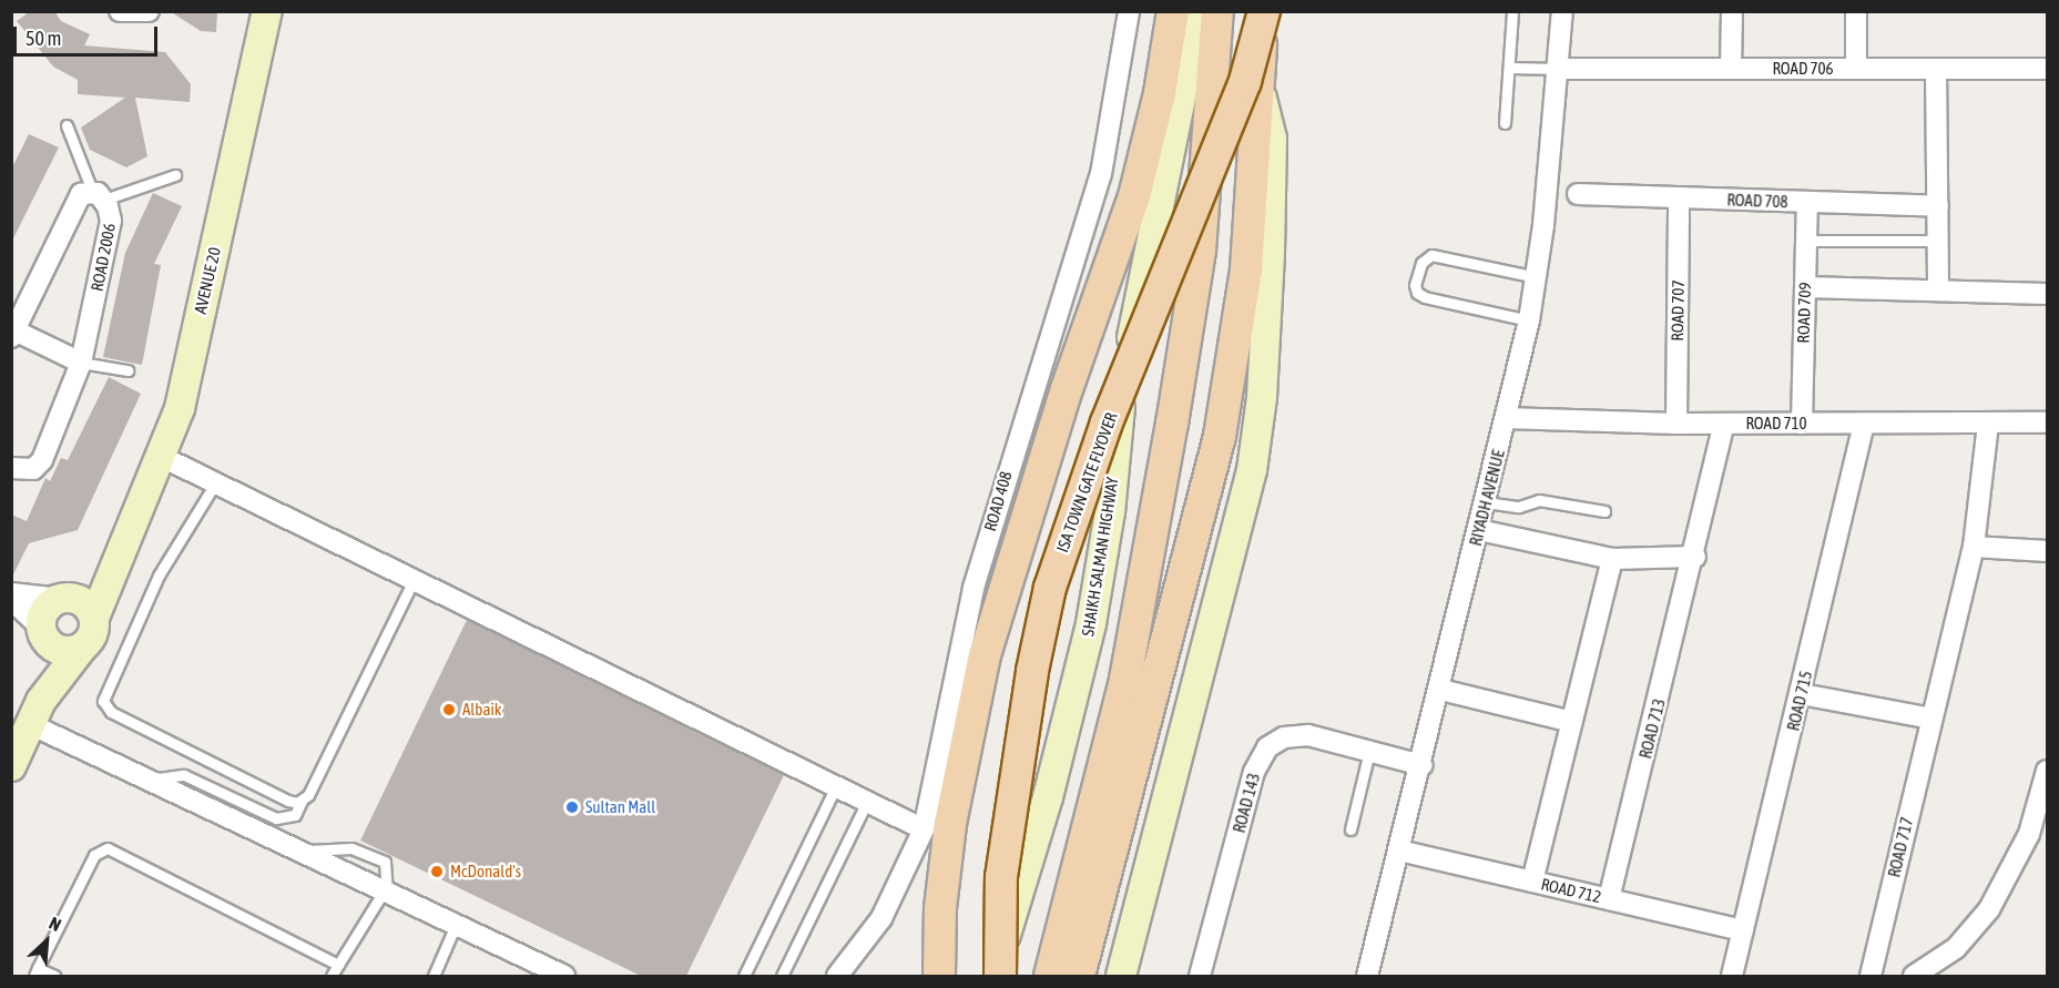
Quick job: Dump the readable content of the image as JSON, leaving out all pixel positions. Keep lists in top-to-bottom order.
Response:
{
  "streets": {
    "main road": ["AVENUE 20", "ISA TOWN GATE FLYOVER", "SHAIKH SALMAN HIGHWAY"],
    "street": [
      "ROAD 706",
      "ROAD 708",
      "ROAD 2006",
      "ROAD 707",
      "ROAD 709",
      "ROAD 710",
      "RIYADH AVENUE",
      "ROAD 408",
      "ROAD 715",
      "ROAD 713",
      "ROAD 143",
      "ROAD 717",
      "ROAD 712"
    ]
  },
  "crossings": [
    ["ROAD 706", "RIYADH AVENUE"],
    ["ROAD 708", "ROAD 707"],
    ["ROAD 708", "ROAD 709"],
    ["ROAD 707", "ROAD 710"],
    ["ROAD 709", "ROAD 710"],
    ["ROAD 710", "RIYADH AVENUE"],
    ["ROAD 710", "ROAD 715"],
    ["ROAD 710", "ROAD 713"],
    ["ROAD 710", "ROAD 717"],
    ["RIYADH AVENUE", "ROAD 143"],
    ["RIYADH AVENUE", "ROAD 712"],
    ["ROAD 715", "ROAD 712"],
    ["ROAD 713", "ROAD 712"]
  ],
  "places": ["Albaik", "Sultan Mall", "McDonald's"],
  "scale_bar": "50 m",
  "north": "top right"
}
